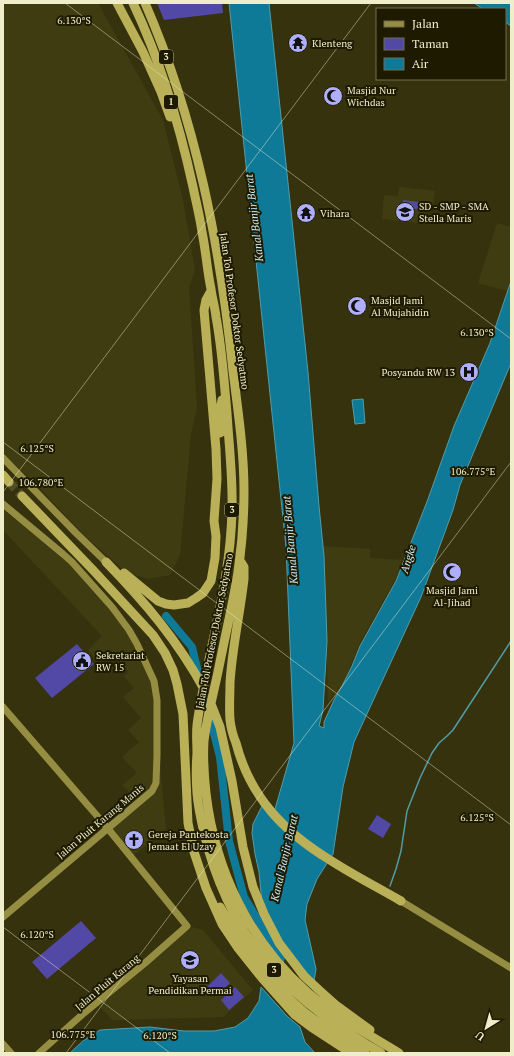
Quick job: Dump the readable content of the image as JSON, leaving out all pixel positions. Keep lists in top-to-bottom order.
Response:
{
  "streets": {
    "highway": ["3", "1", "Jalan Tol Profesor Doktor Sedyatmo"],
    "street": ["Jalan Pluit Karang Manis", "Jalan Pluit Karang"]
  },
  "crossings": [
    ["1", "Jalan Tol Profesor Doktor Sedyatmo"],
    ["Jalan Pluit Karang Manis", "Jalan Pluit Karang"]
  ],
  "water": ["Kanal Banjir Barat", "Angke"],
  "places": {
    "temple": ["Klenteng", "Vihara"],
    "mosque": ["Masjid Nur Wichdas", "Masjid Jami Al Mujahidin", "Masjid Jami Al-Jihad"],
    "school or university": ["SD - SMP - SMA Stella Maris", "Yayasan Pendidikan Permai"],
    "hospital": ["Posyandu RW 13"],
    "public building": ["Sekretariat RW 15"],
    "church": ["Gereja Pantekosta Jemaat El Uzay"]
  },
  "legend": ["Jalan", "Taman", "Air"],
  "north": "bottom left",
  "coordinates": [
    "6.130°S",
    "6.125°S",
    "106.775°E",
    "106.780°E",
    "6.120°S"
  ]
}
